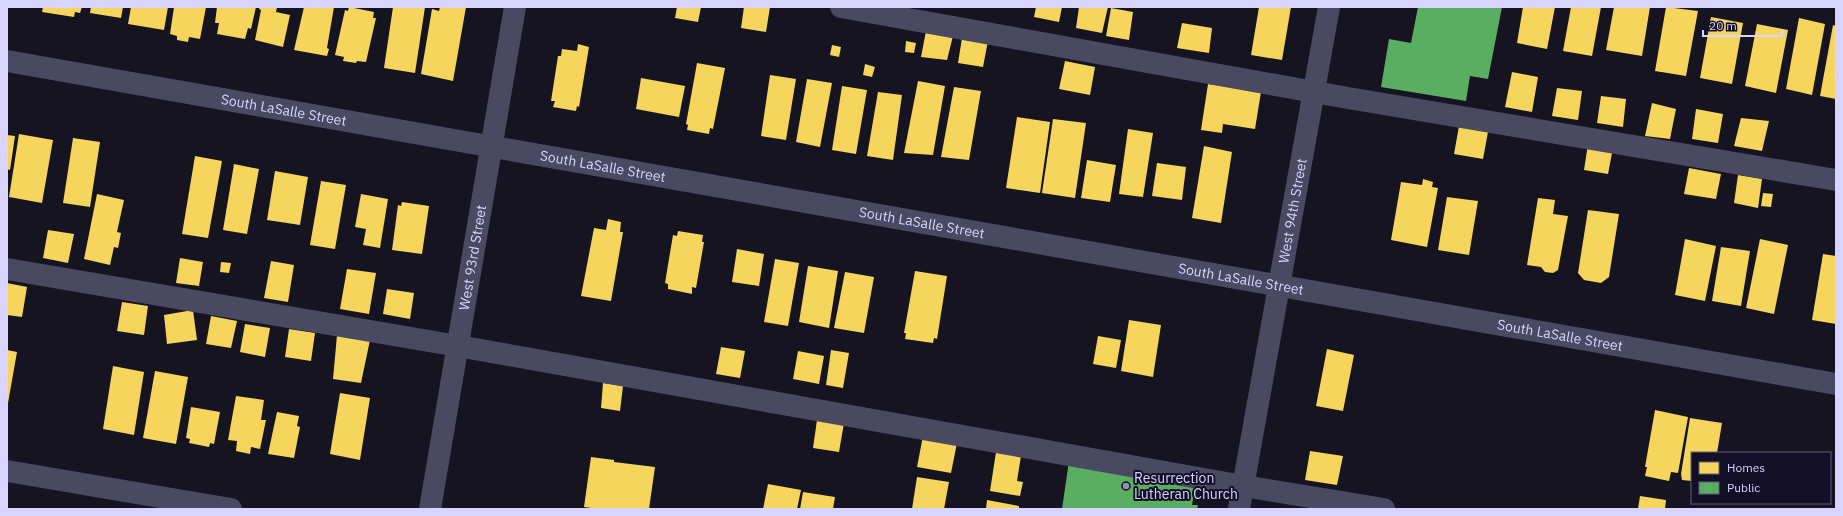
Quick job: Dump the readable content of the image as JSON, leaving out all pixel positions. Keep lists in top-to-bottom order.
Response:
{
  "streets": {
    "street": ["South LaSalle Street", "West 94th Street", "West 93rd Street"]
  },
  "crossings": [
    ["South LaSalle Street", "West 94th Street"],
    ["South LaSalle Street", "West 93rd Street"]
  ],
  "places": ["Resurrection Lutheran Church"],
  "legend": ["Homes", "Public"],
  "scale_bar": "20 m"
}
